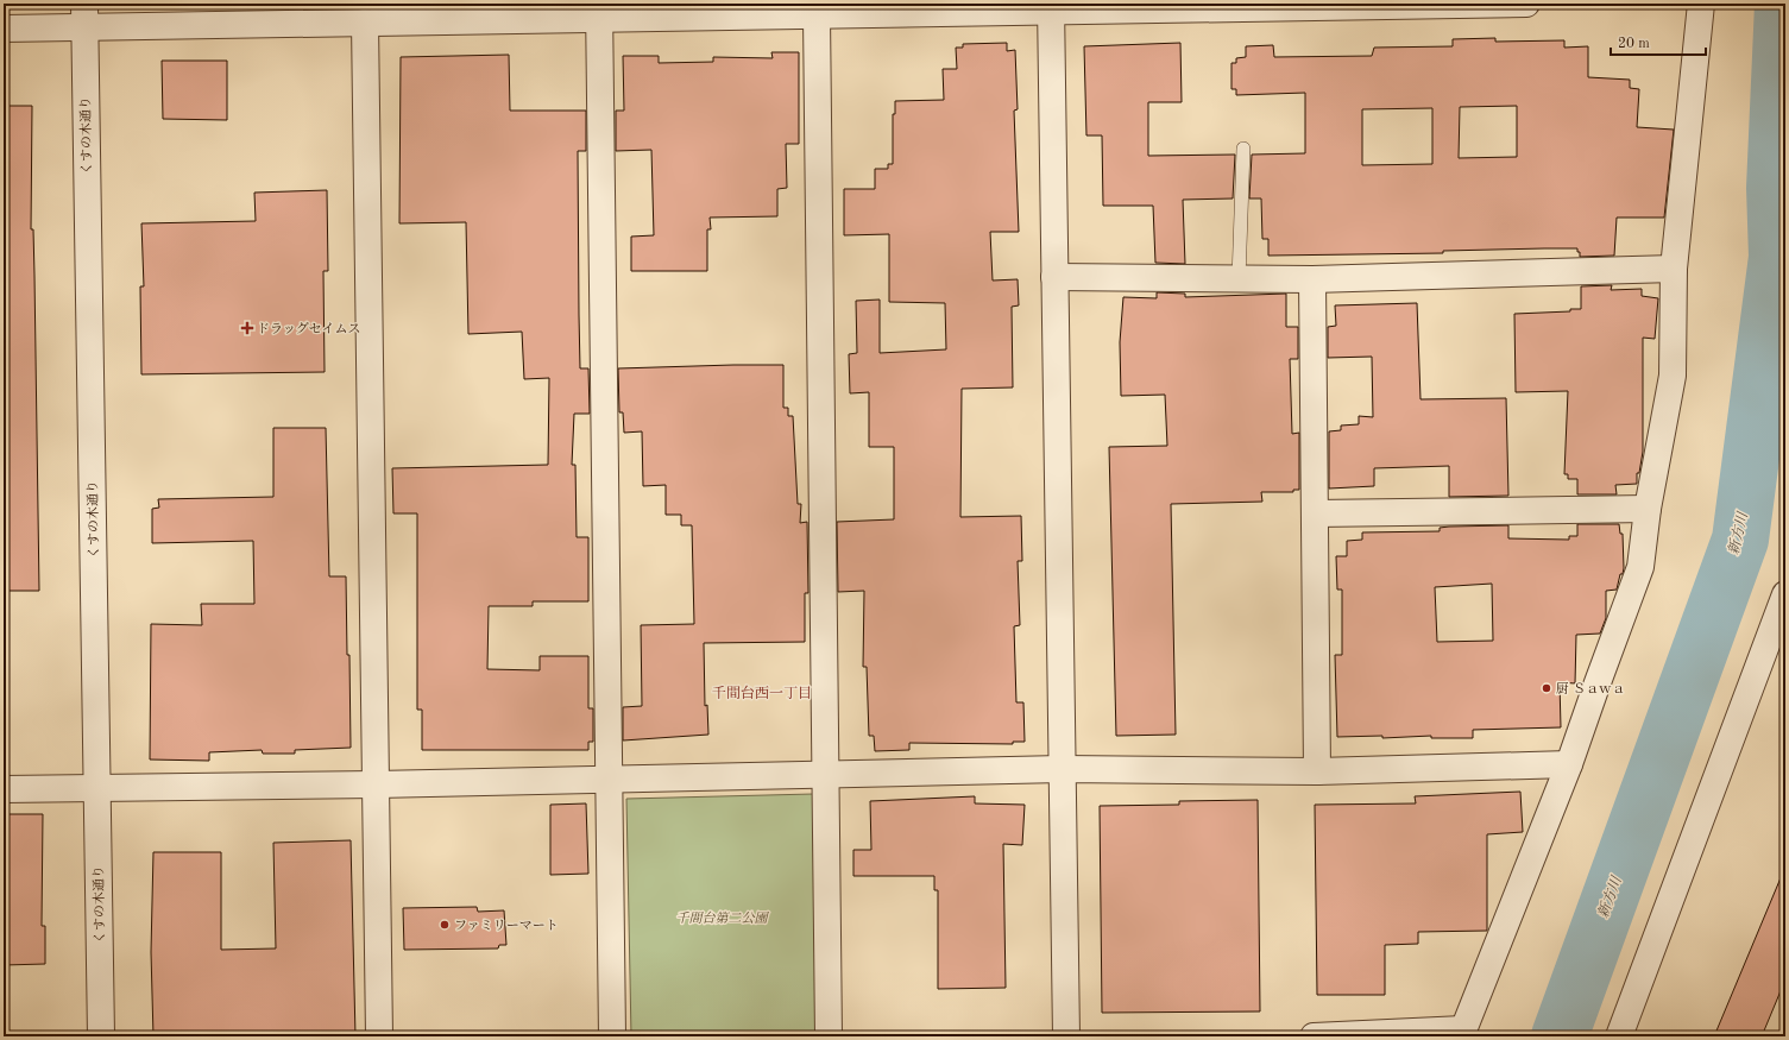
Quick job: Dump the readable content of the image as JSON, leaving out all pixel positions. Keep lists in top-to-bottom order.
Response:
{
  "streets": {
    "street": ["くすの木通り"]
  },
  "districts": ["千間台西一丁目"],
  "water": ["新方川"],
  "parks": ["千間台第二公園"],
  "places": {
    "health": ["ドラッグセイムス"],
    "other": ["厨 Ｓａｗａ", "ファミリーマート"]
  },
  "scale_bar": "20 m"
}
